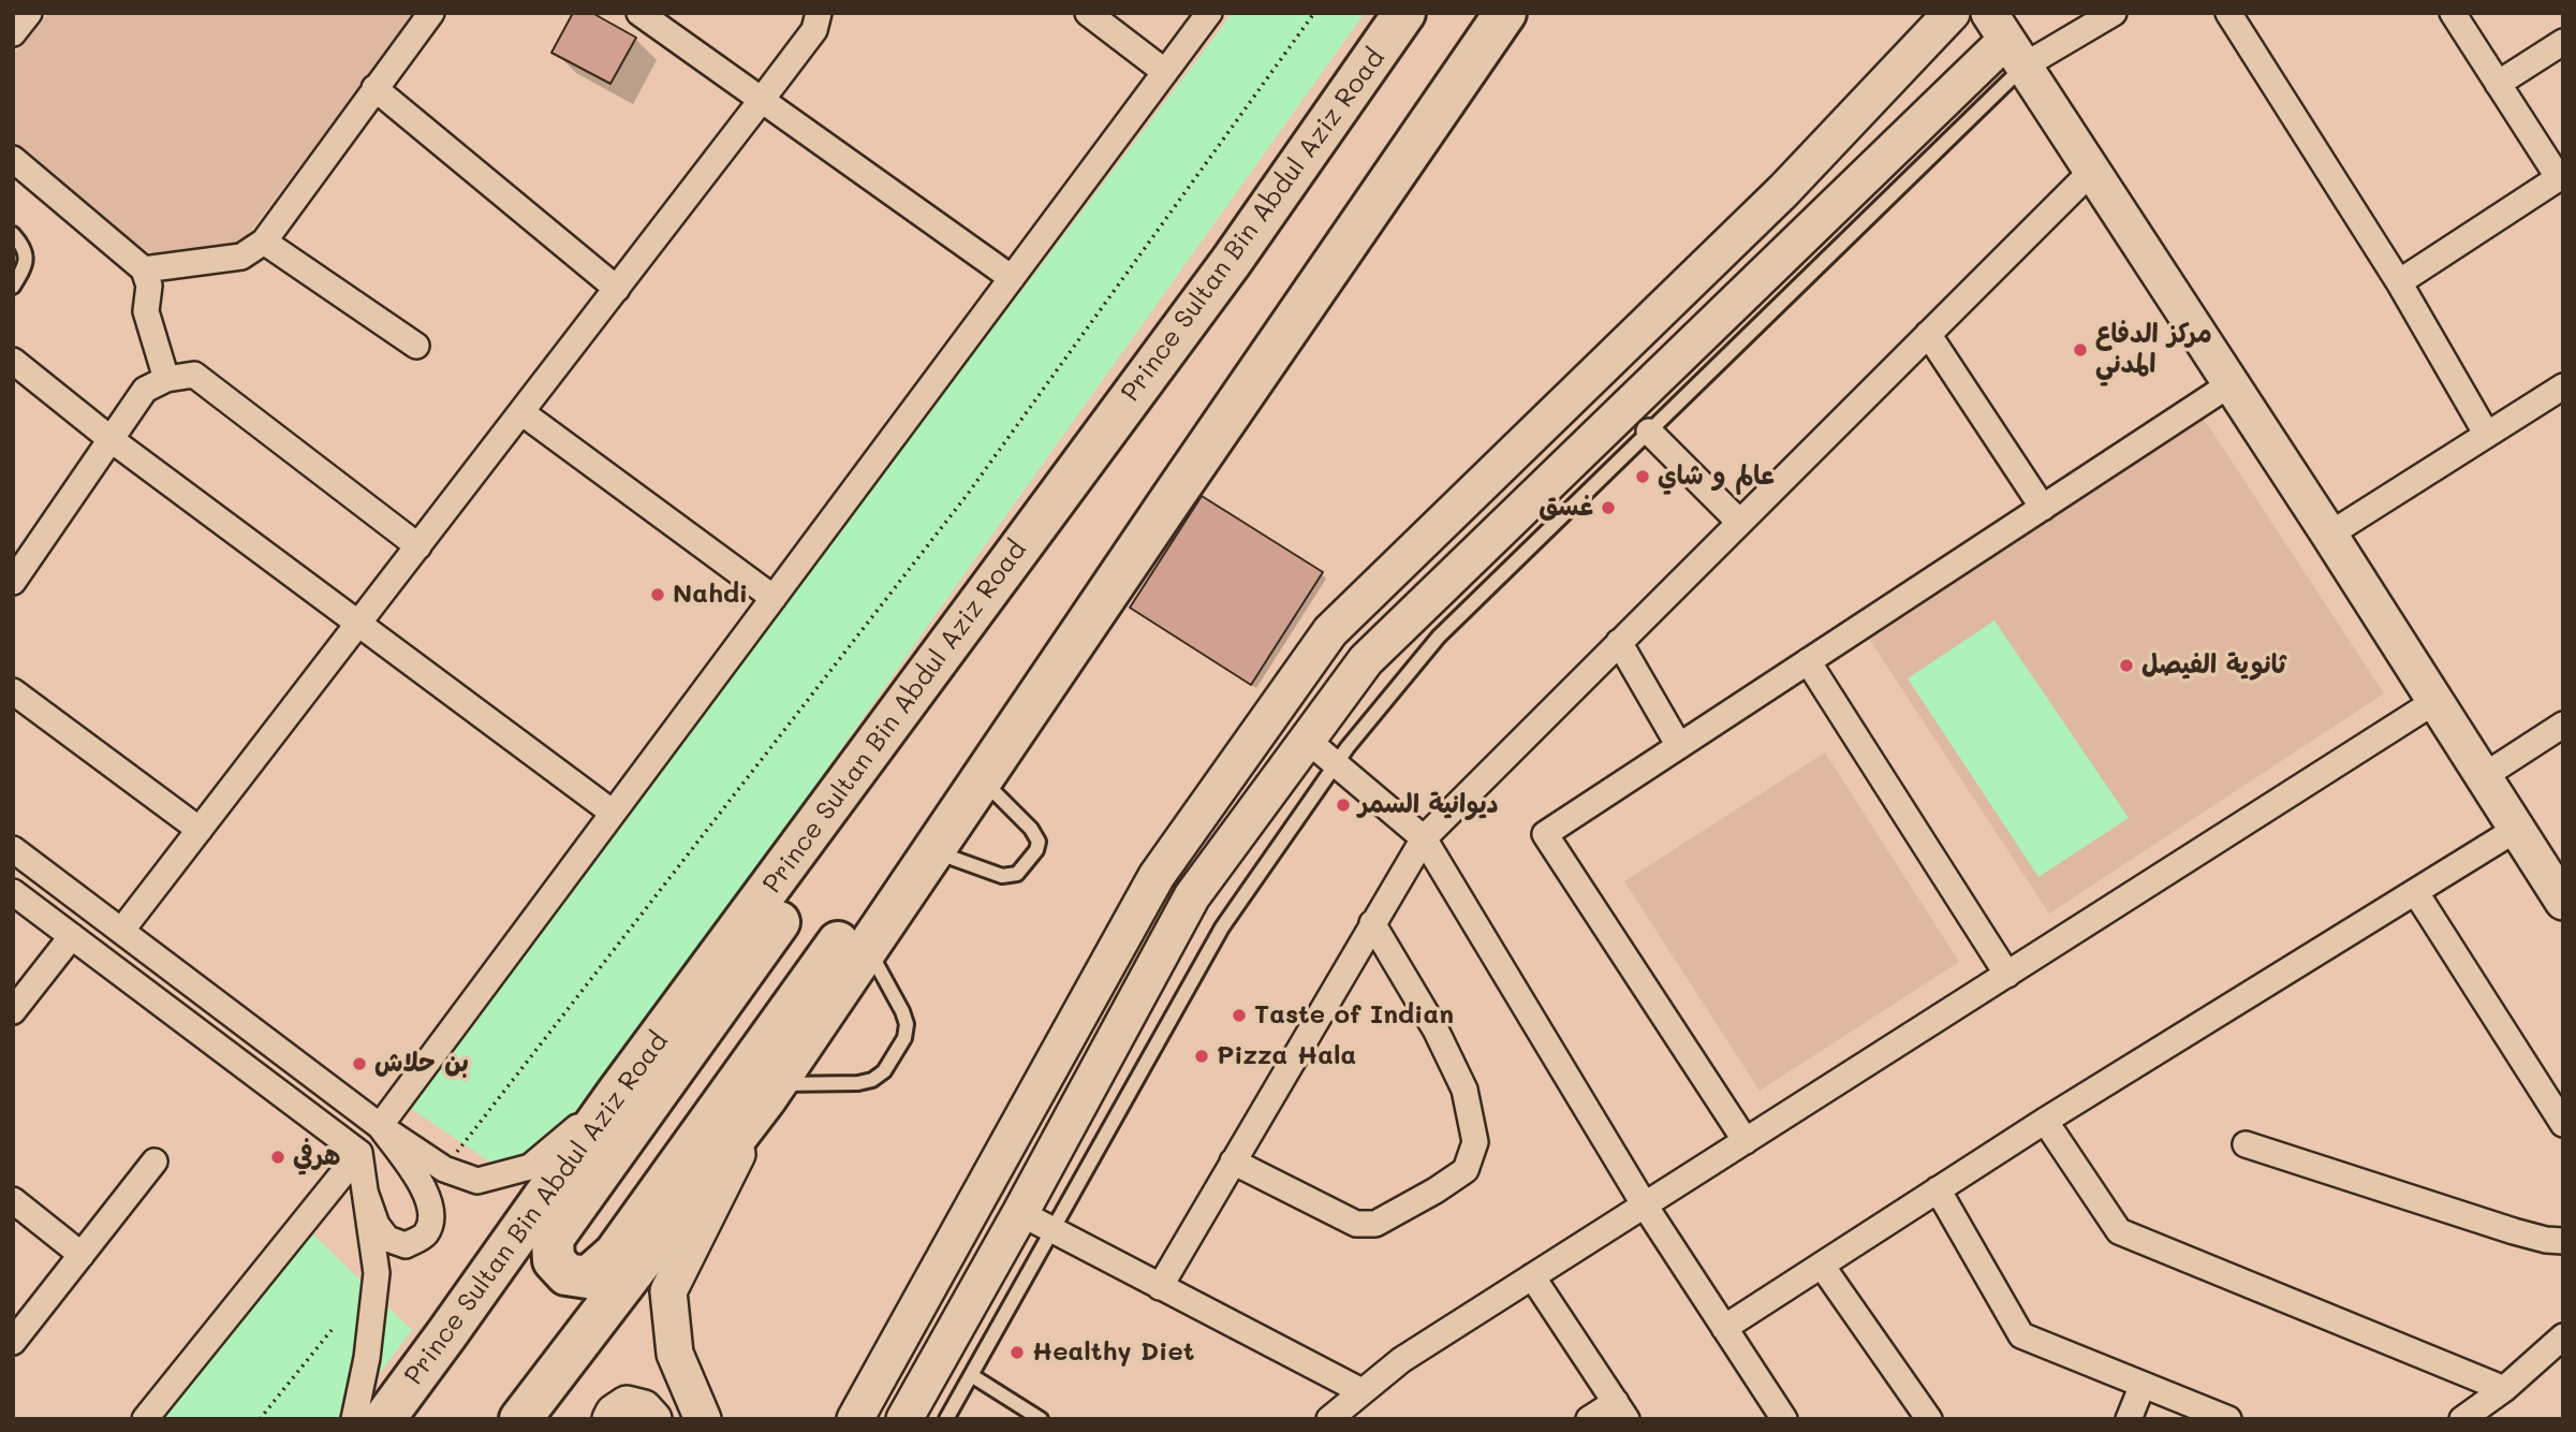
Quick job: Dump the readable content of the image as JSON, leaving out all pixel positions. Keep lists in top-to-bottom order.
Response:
{
  "streets": {
    "highway": ["Prince Sultan Bin Abdul Aziz Road"]
  },
  "places": [
    "مركز الدفاع المدني",
    "عالم و شاي",
    "غسق",
    "Nahdi",
    "ثانوية الفيصل",
    "ديوانية السمر",
    "Taste of Indian",
    "Pizza Hala",
    "بن حلاش",
    "هرفي",
    "Healthy Diet"
  ]
}
